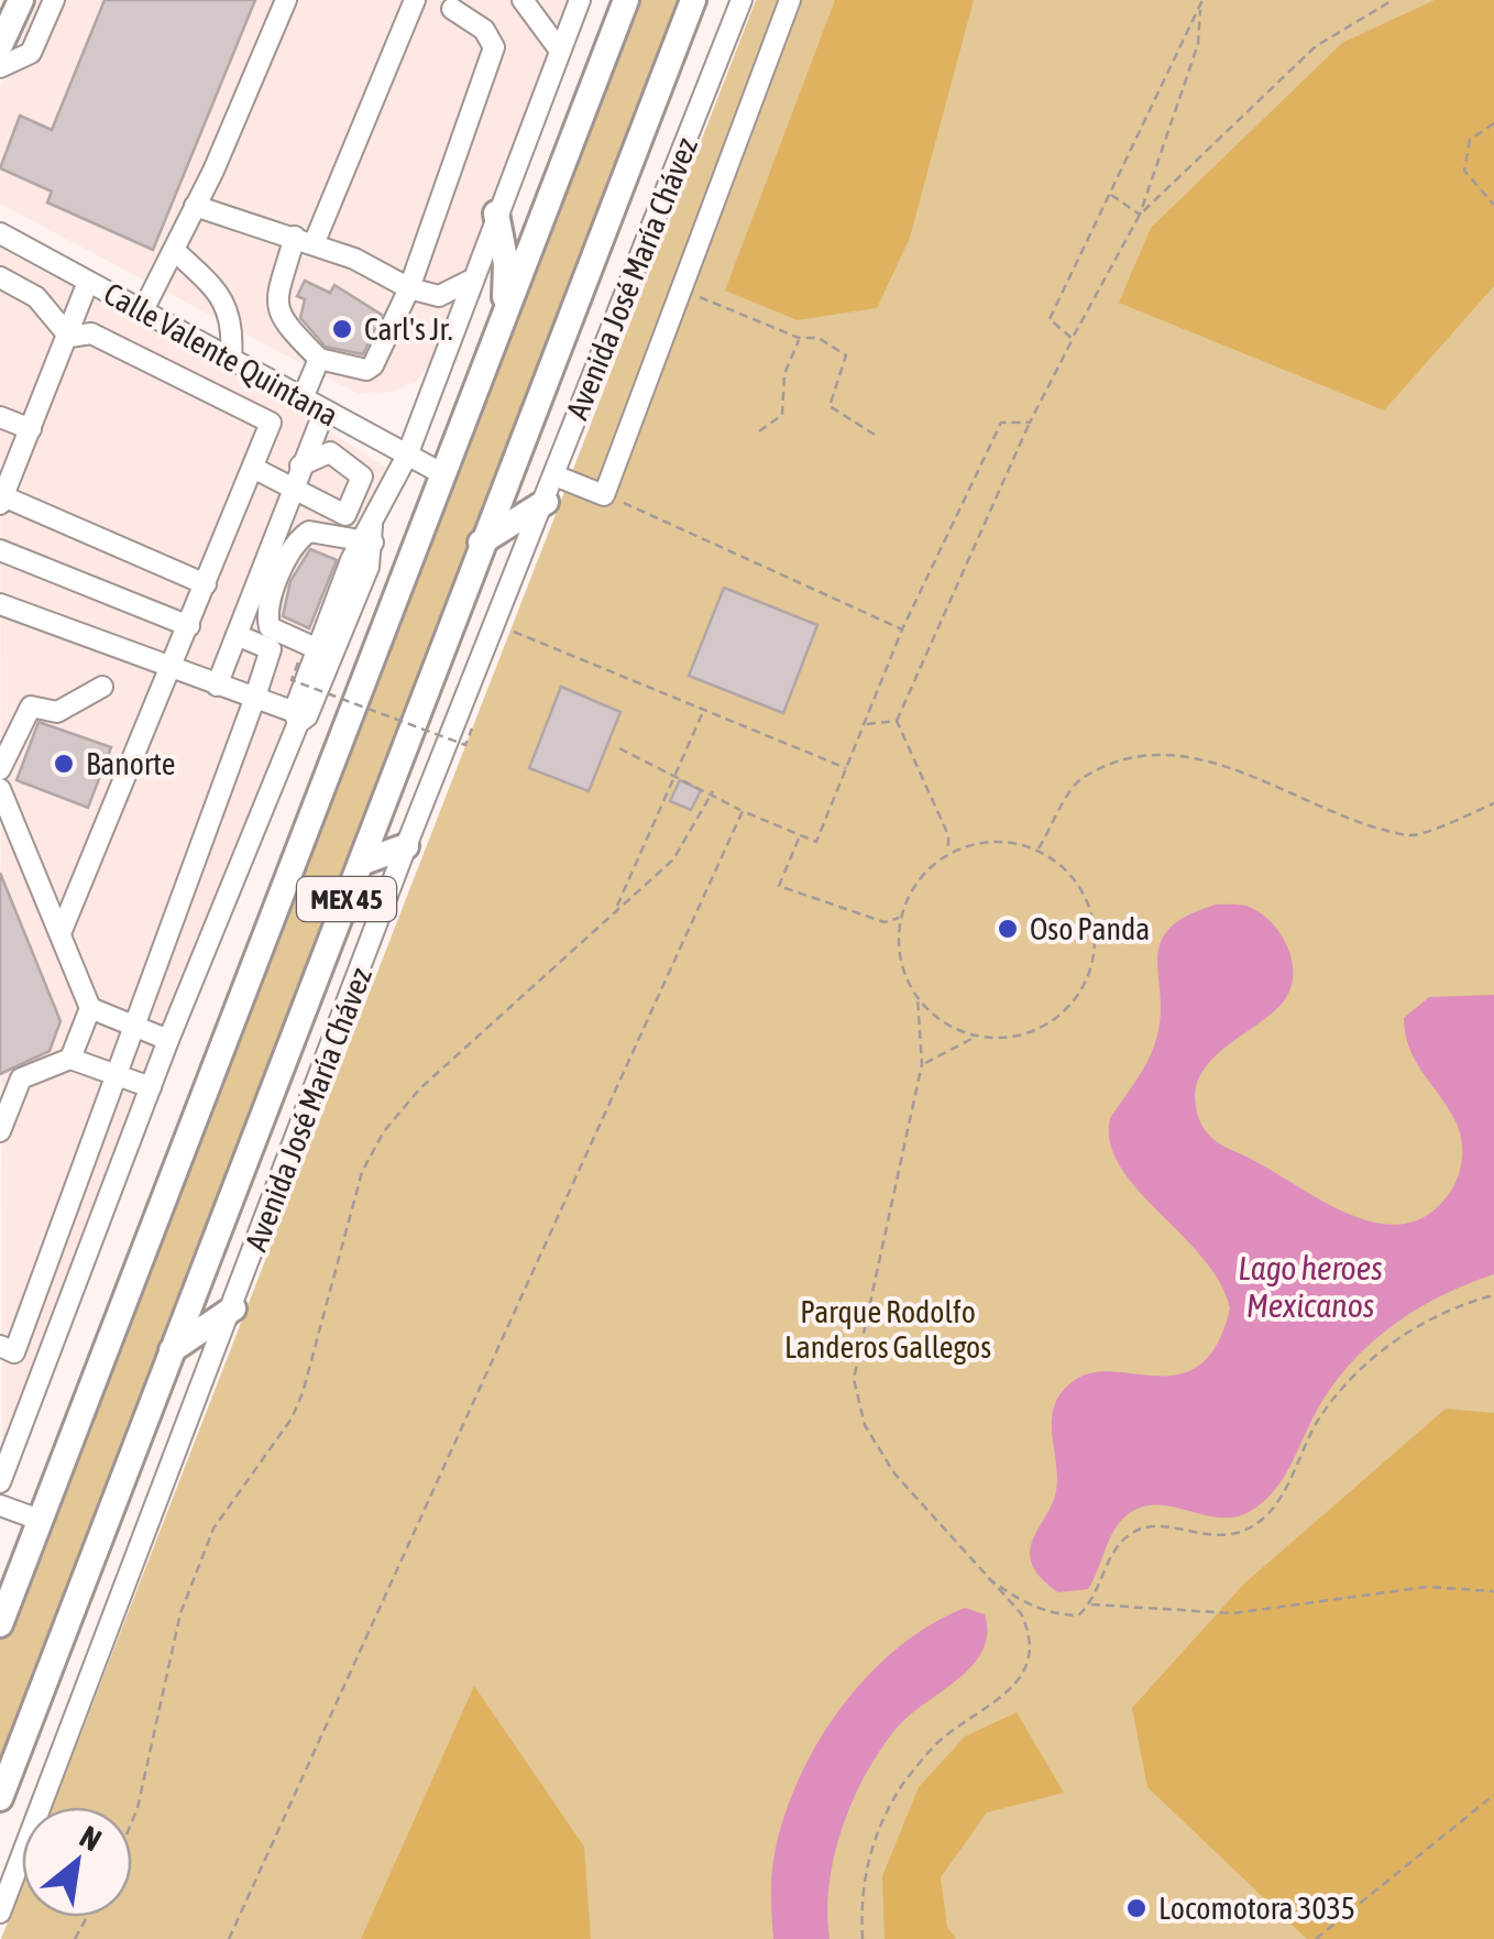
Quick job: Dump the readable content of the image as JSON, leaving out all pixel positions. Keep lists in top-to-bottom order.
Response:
{
  "streets": {
    "main road": ["Avenida José María Chávez", "MEX 45"],
    "street": ["Calle Valente Quintana"]
  },
  "crossings": [
    ["Calle Valente Quintana", "MEX 45"]
  ],
  "water": ["Lago heroes Mexicanos"],
  "parks": ["Parque Rodolfo Landeros Gallegos"],
  "places": [
    "Carl's Jr.",
    "Banorte",
    "Oso Panda",
    "Locomotora 3035"
  ],
  "north": "top right"
}
